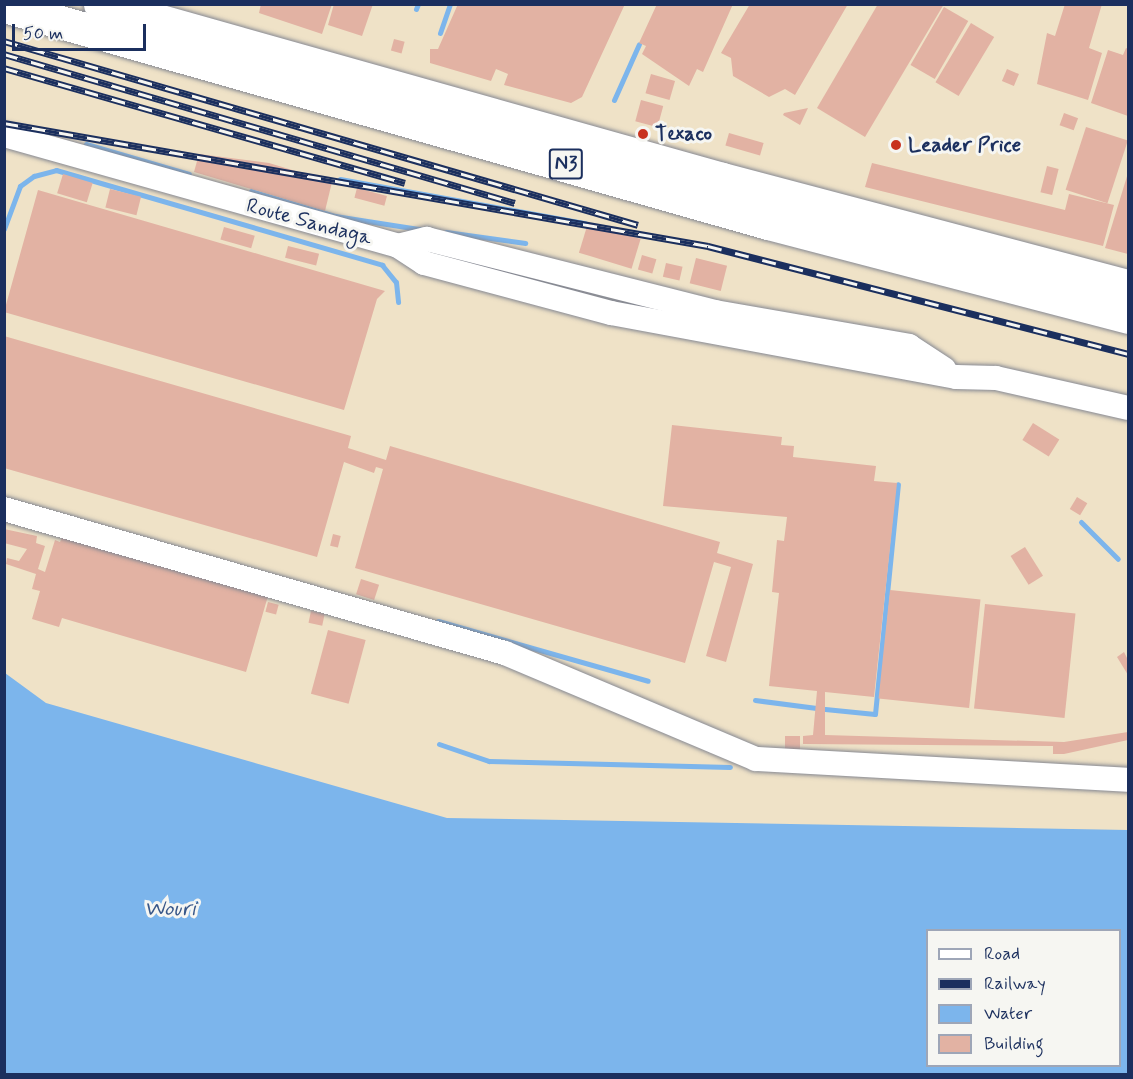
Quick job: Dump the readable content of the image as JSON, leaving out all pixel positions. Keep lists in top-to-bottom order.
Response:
{
  "streets": {
    "highway": ["N3"],
    "street": ["Route Sandaga"]
  },
  "water": ["Wouri"],
  "places": ["Texaco", "Leader Price"],
  "legend": [
    "Road",
    "Railway",
    "Water",
    "Building"
  ],
  "scale_bar": "50 m"
}
